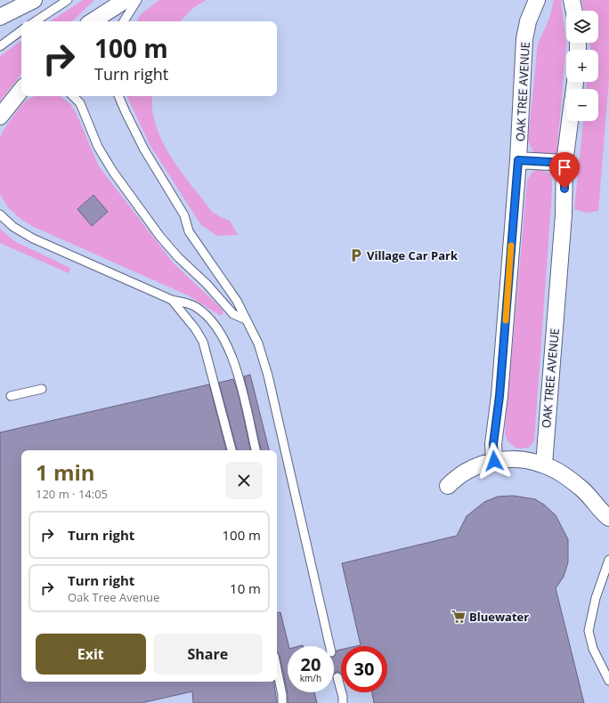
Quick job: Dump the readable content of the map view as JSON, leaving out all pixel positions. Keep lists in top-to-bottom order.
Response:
{
  "streets": {
    "street": ["OAK TREE AVENUE"]
  },
  "places": {
    "parking": ["Village Car Park"],
    "supermarket": ["Bluewater"]
  },
  "page": {
    "map_buttons": ["+", "−"],
    "turn": ["100 m", "Turn right"],
    "heading": ["1 min", "120 m · 14:05"],
    "list": [
      {
        "name": "Turn right",
        "value": "100 m"
      },
      {
        "name": "Turn right",
        "note": "Oak Tree Avenue",
        "value": "10 m"
      }
    ],
    "buttons": ["Exit", "Share"],
    "speed": "20 km/h",
    "limit": "30"
  }
}
